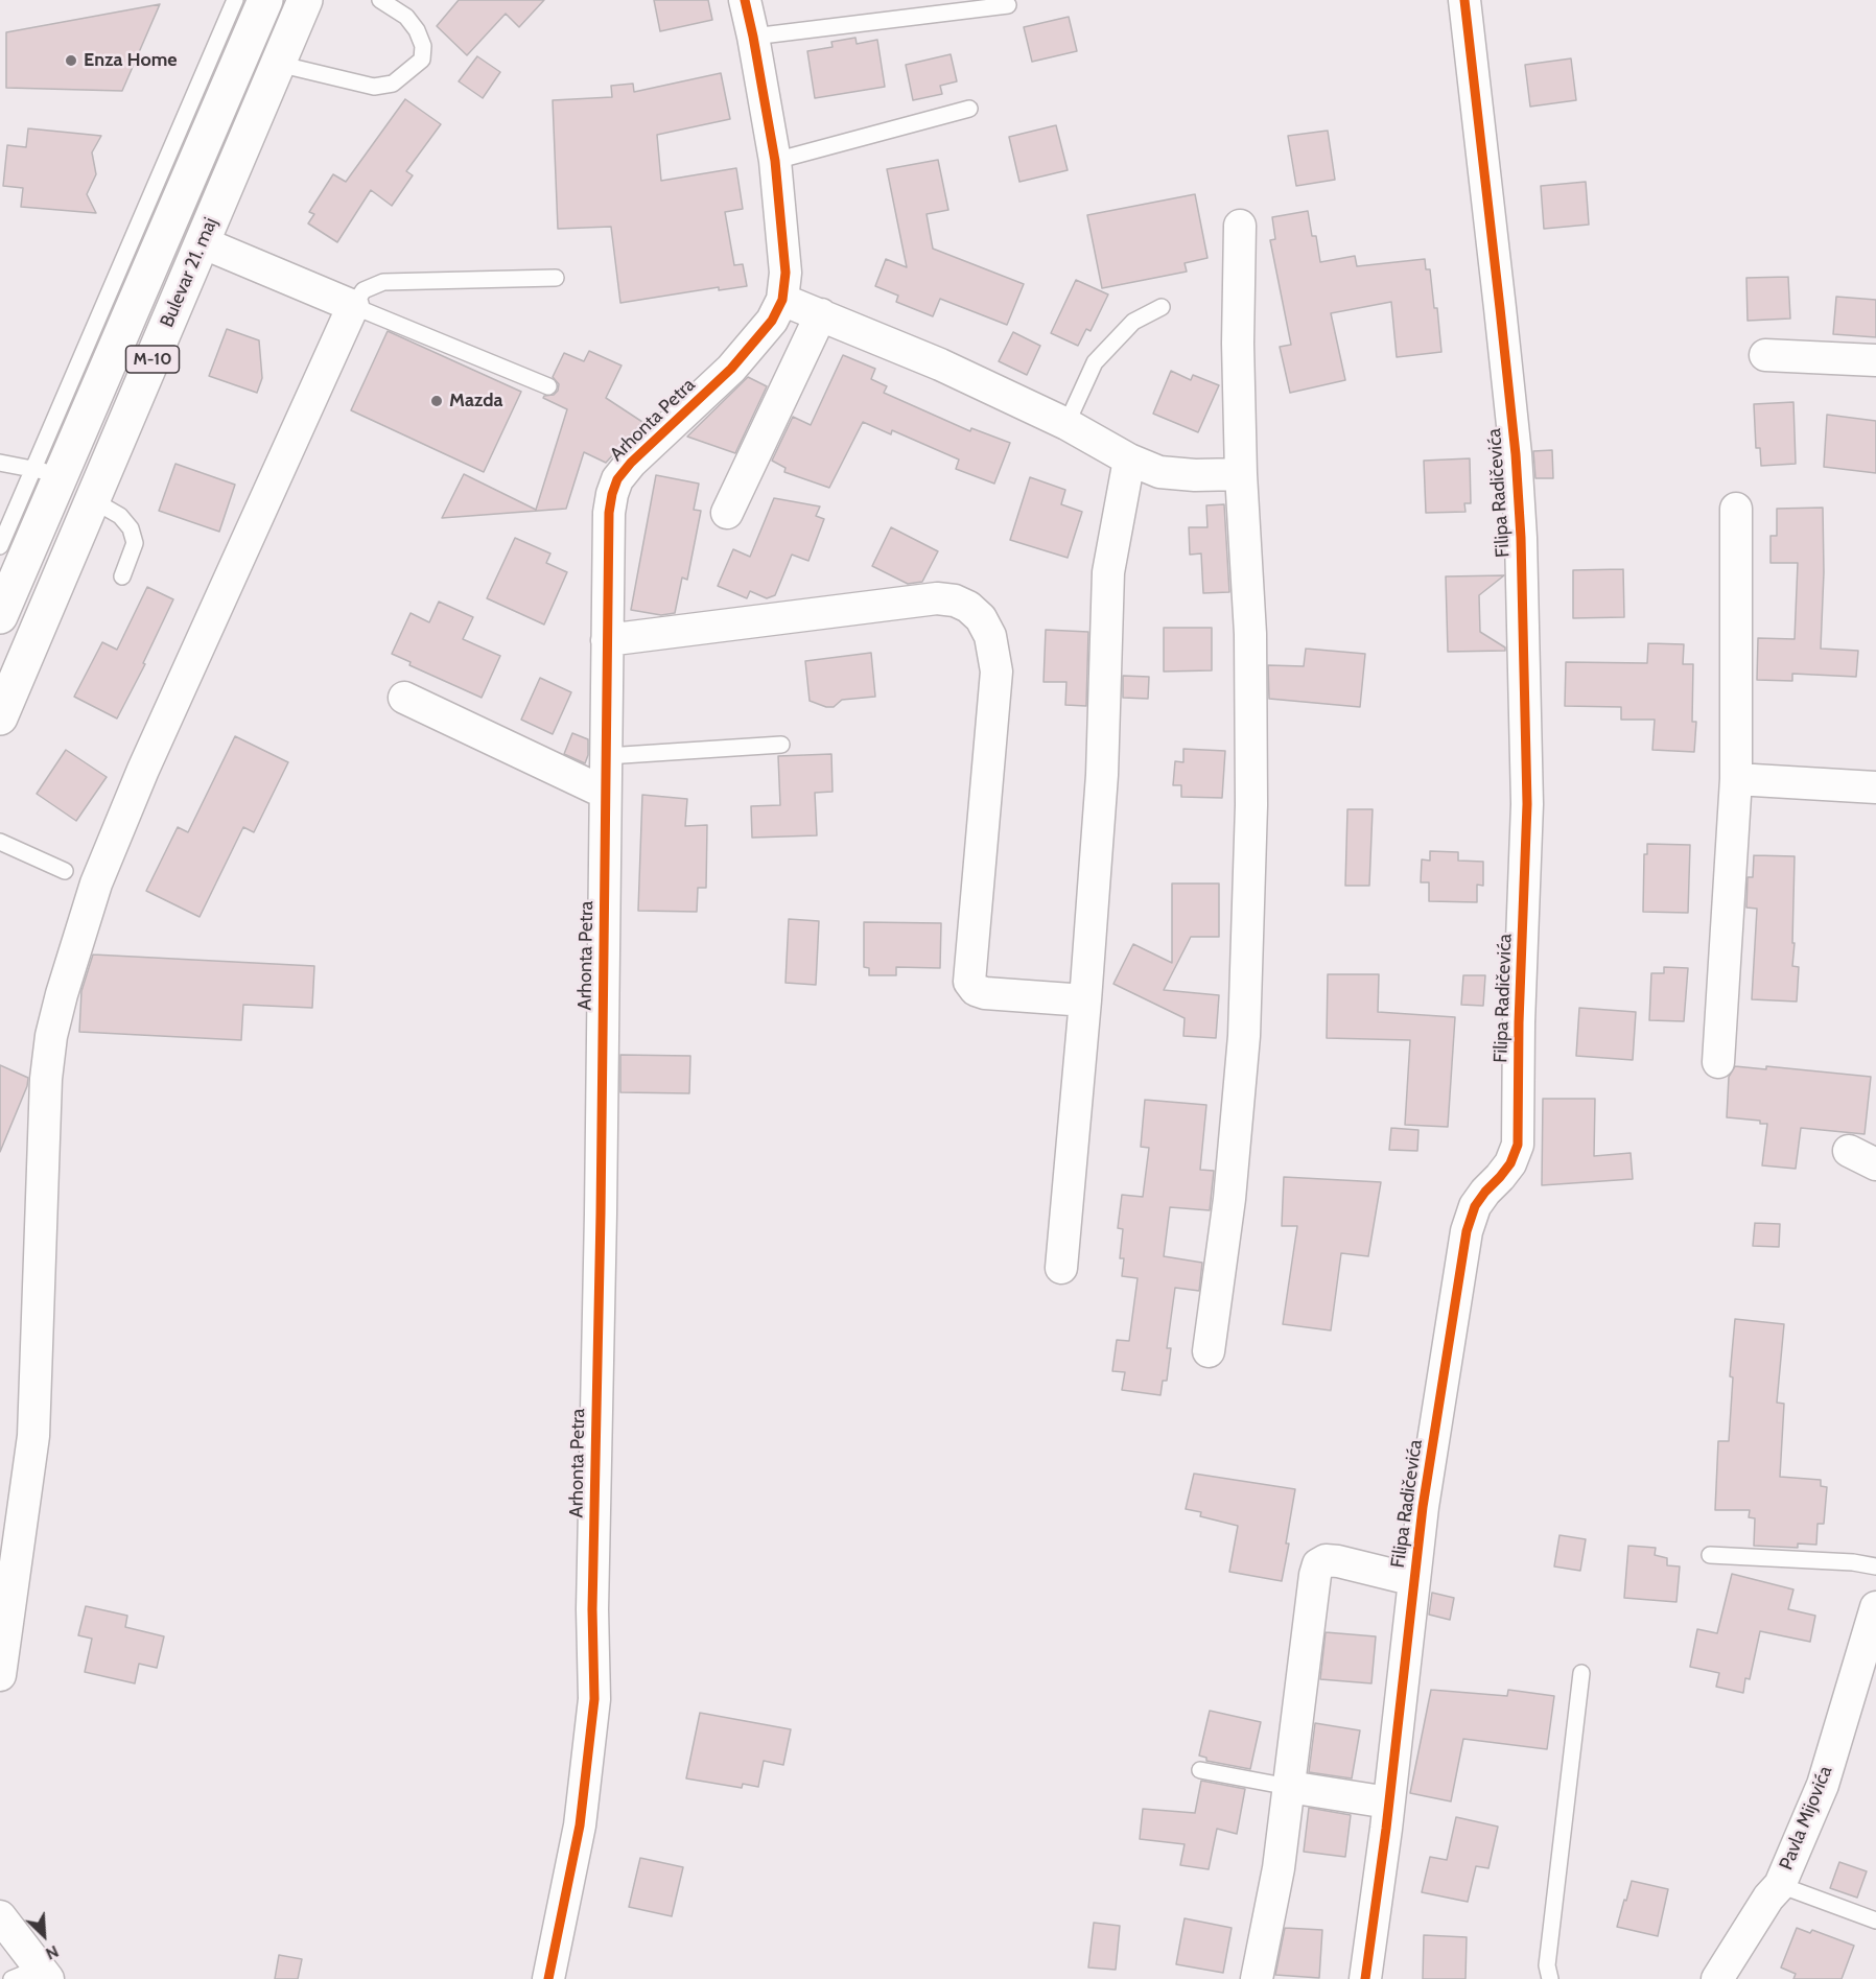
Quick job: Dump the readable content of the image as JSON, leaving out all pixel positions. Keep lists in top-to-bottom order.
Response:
{
  "streets": {
    "main road": ["Bulevar 21. maj", "M-10"],
    "street": ["Arhonta Petra", "Filipa Radičevića", "Pavla Mijovića"]
  },
  "places": ["Enza Home", "Mazda"],
  "north": "bottom right"
}
